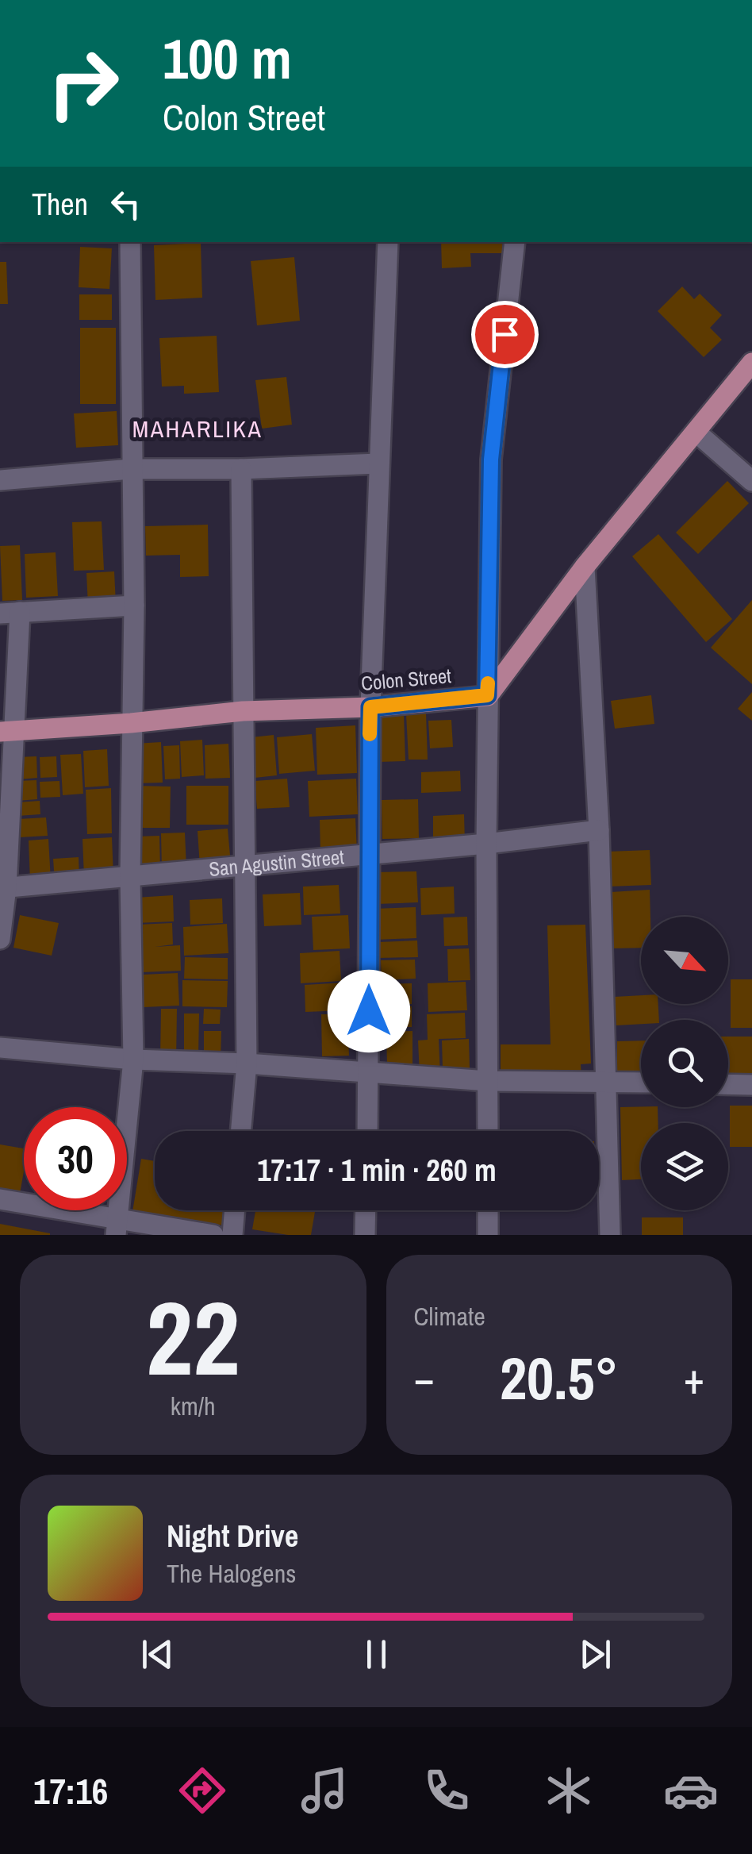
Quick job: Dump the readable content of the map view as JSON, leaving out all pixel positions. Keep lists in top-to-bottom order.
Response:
{
  "streets": {
    "main road": ["Colon Street"],
    "street": ["San Agustin Street"]
  },
  "districts": ["MAHARLIKA"],
  "north": "bottom right",
  "page": {
    "turn": ["100 m", "Colon Street"],
    "then": "Then",
    "limit": "30",
    "trip": "17:17 · 1 min · 260 m",
    "tile": [
      ["22", "km/h"],
      "Climate"
    ],
    "heat": ["−", "20.5°", "+"],
    "song": ["Night Drive", "The Halogens"],
    "tabs": "17:16"
  }
}
